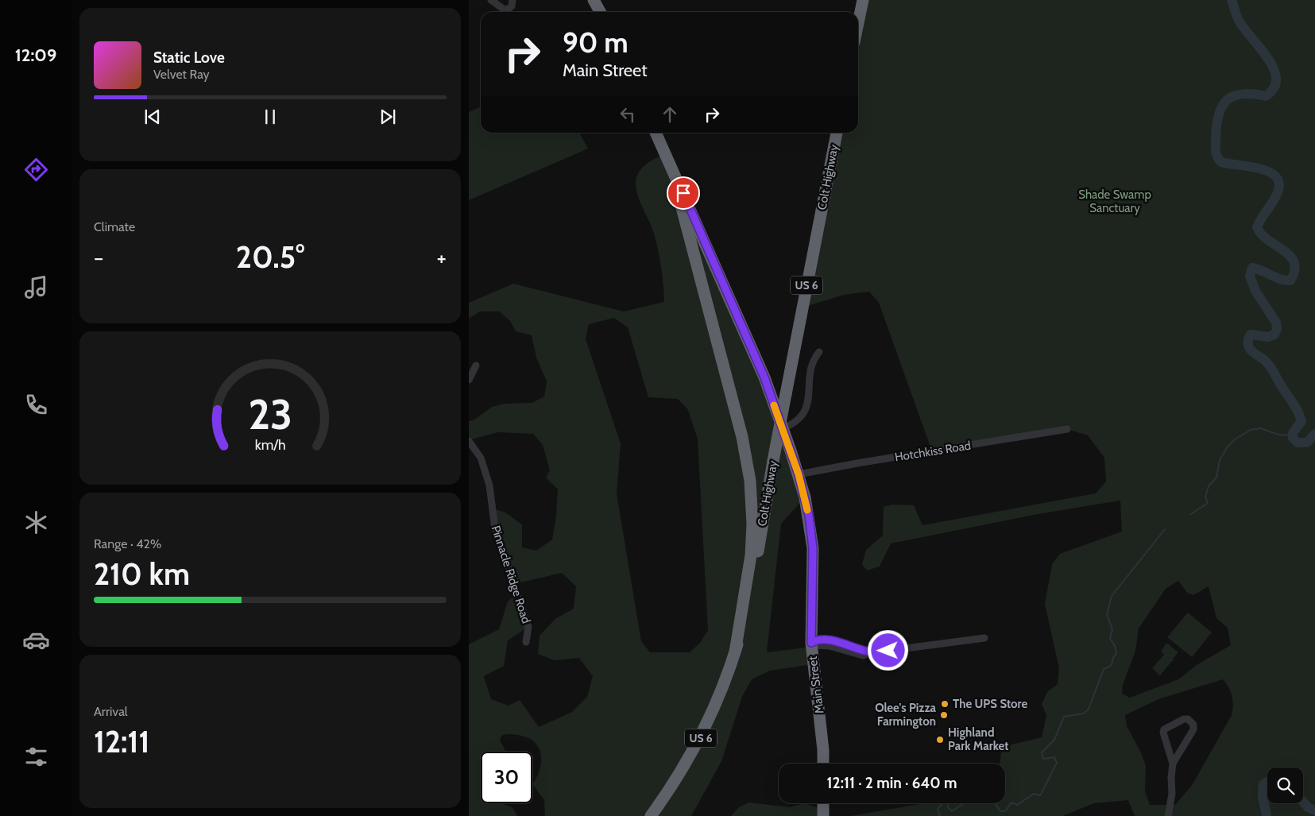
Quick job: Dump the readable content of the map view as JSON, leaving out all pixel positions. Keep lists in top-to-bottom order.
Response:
{
  "streets": {
    "highway": ["Colt Highway", "US 6", "Main Street"],
    "street": ["Hotchkiss Road", "Pinnacle Ridge Road"]
  },
  "crossings": [
    ["Hotchkiss Road", "Main Street"]
  ],
  "parks": ["Shade Swamp Sanctuary"],
  "places": ["The UPS Store", "Olee's Pizza Farmington", "Highland Park Market"],
  "page": {
    "tabs": "12:09",
    "turn": ["90 m", "Main Street"],
    "song": ["Static Love", "Velvet Ray"],
    "tile": [
      "Climate",
      ["Range · 42%", "210 km"],
      ["Arrival", "12:11"]
    ],
    "heat": ["−", "20.5°", "+"],
    "limit": "30",
    "trip": "12:11 · 2 min · 640 m",
    "gauge": ["23", "km/h"]
  }
}
